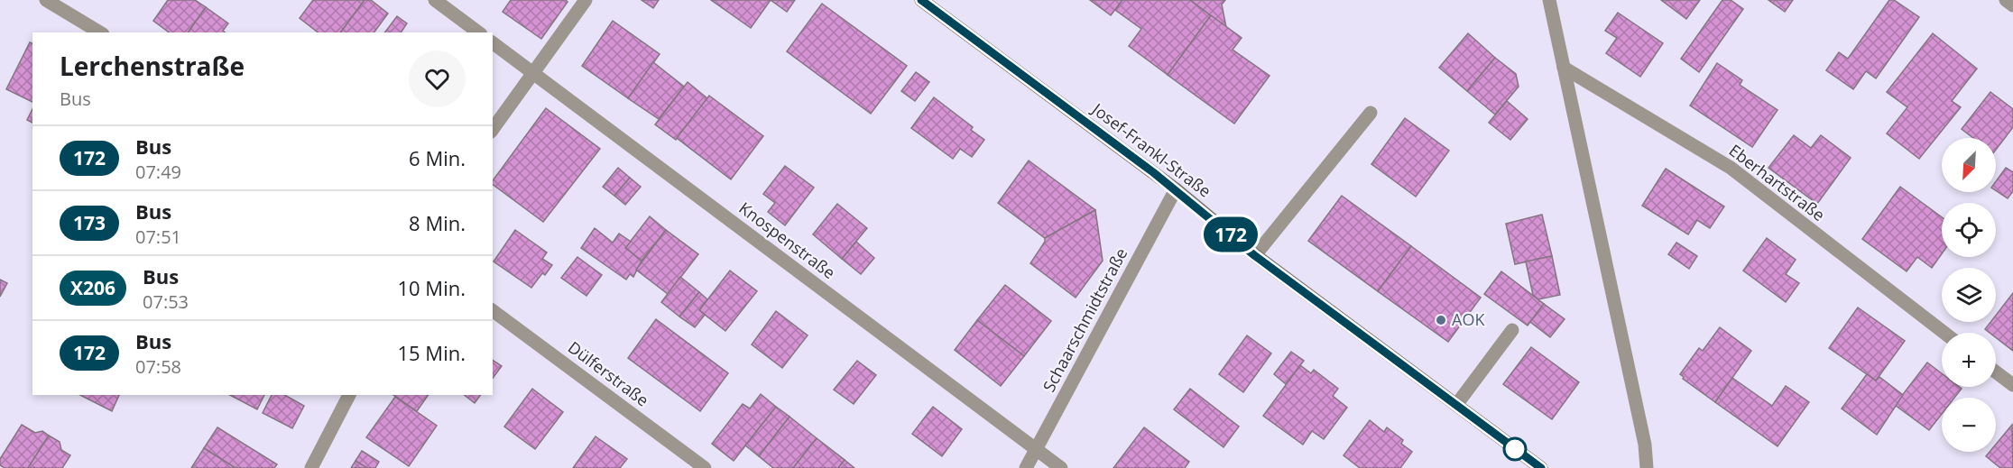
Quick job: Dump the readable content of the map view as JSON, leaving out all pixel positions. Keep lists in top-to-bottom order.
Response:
{
  "streets": {
    "main road": ["Josef-Frankl-Straße"],
    "street": [
      "Eberhartstraße",
      "Knospenstraße",
      "Schaarschmidtstraße",
      "Dülferstraße"
    ]
  },
  "crossings": [
    ["Josef-Frankl-Straße", "Schaarschmidtstraße"],
    ["Knospenstraße", "Schaarschmidtstraße"]
  ],
  "places": ["AOK"],
  "lines": ["bus line 172"],
  "north": "bottom left",
  "page": {
    "on_map": "172",
    "heading": ["Lerchenstraße", "Bus"],
    "list": [
      {
        "mark": "172",
        "name": "Bus",
        "note": "07:49",
        "value": "6 Min."
      },
      {
        "mark": "173",
        "name": "Bus",
        "note": "07:51",
        "value": "8 Min."
      },
      {
        "mark": "X206",
        "name": "Bus",
        "note": "07:53",
        "value": "10 Min."
      },
      {
        "mark": "172",
        "name": "Bus",
        "note": "07:58",
        "value": "15 Min."
      }
    ],
    "map_buttons": ["+", "−"]
  }
}
